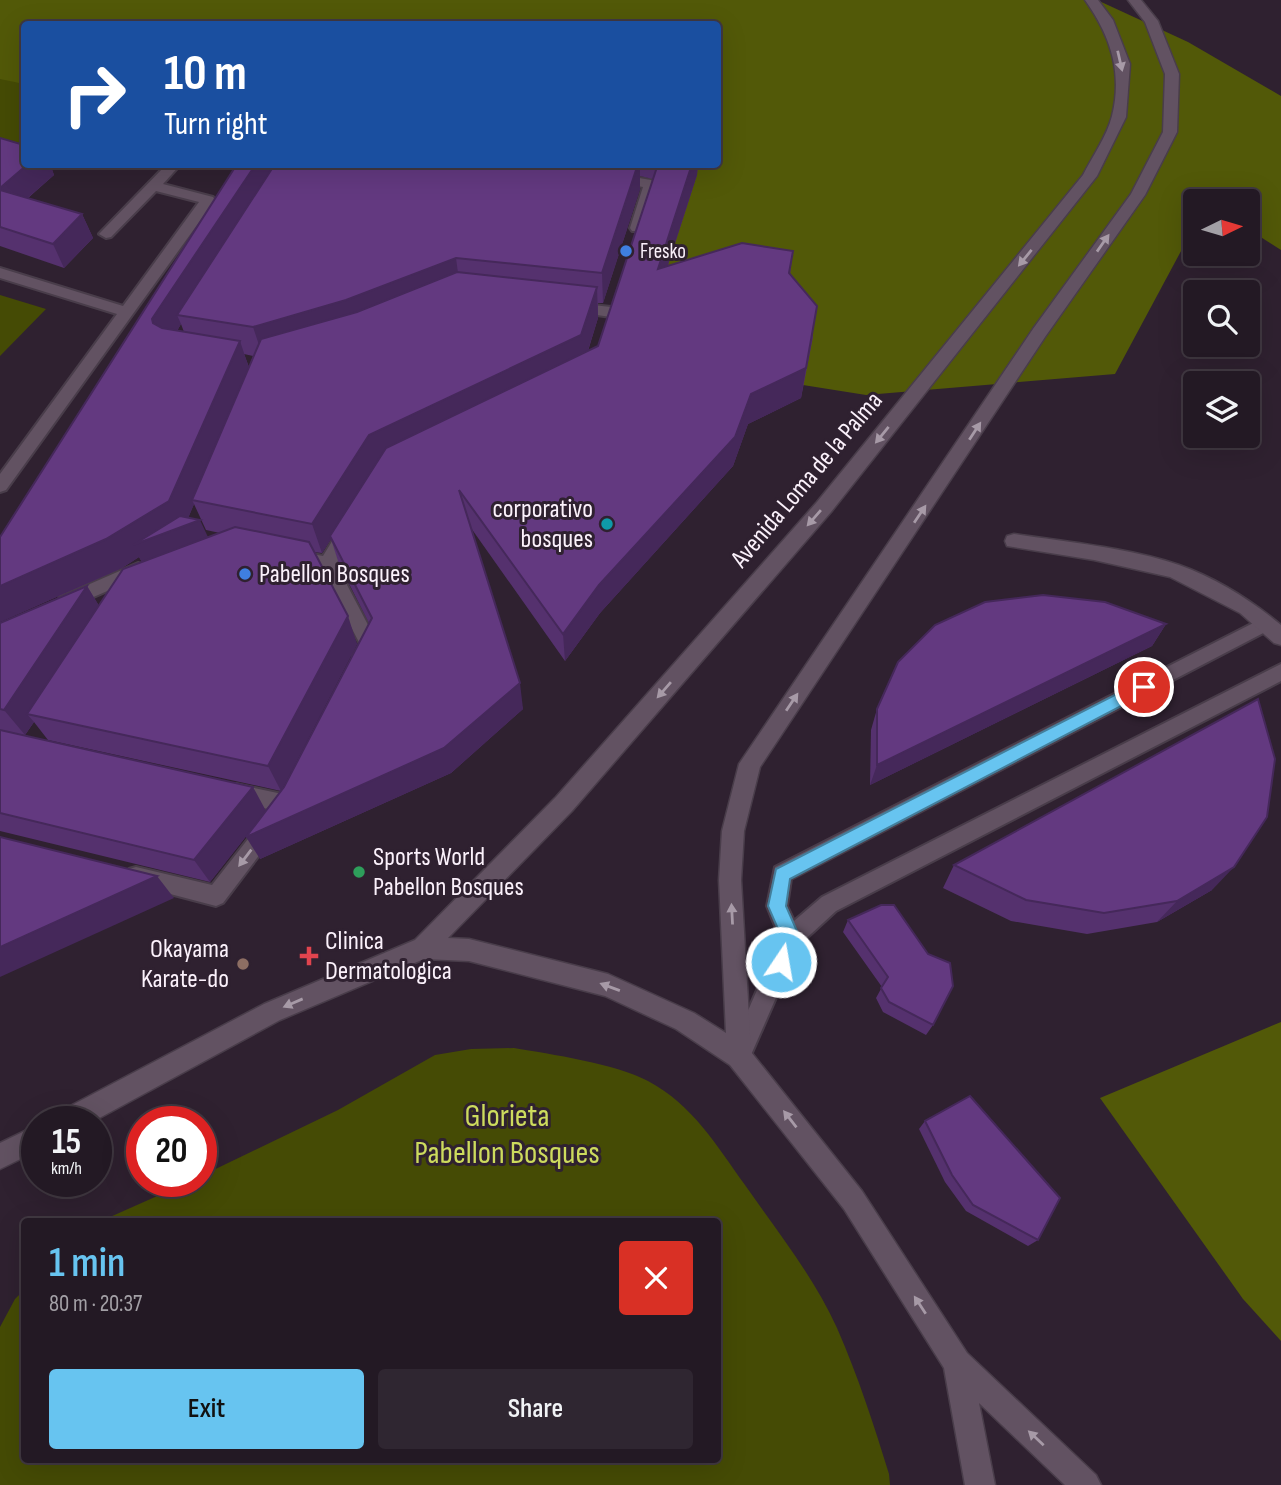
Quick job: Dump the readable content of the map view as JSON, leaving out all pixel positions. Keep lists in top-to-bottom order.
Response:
{
  "streets": {
    "main road": ["Avenida Loma de la Palma"]
  },
  "parks": ["Glorieta Pabellon Bosques"],
  "places": {
    "other": [
      "Fresko",
      "corporativo bosques",
      "Pabellon Bosques",
      "Sports World Pabellon Bosques",
      "Okayama Karate-do"
    ],
    "health": ["Clinica Dermatologica"]
  },
  "north": "right",
  "page": {
    "turn": ["10 m", "Turn right"],
    "speed": "15 km/h",
    "limit": "20",
    "heading": ["1 min", "80 m · 20:37"],
    "buttons": ["Exit", "Share"]
  }
}
